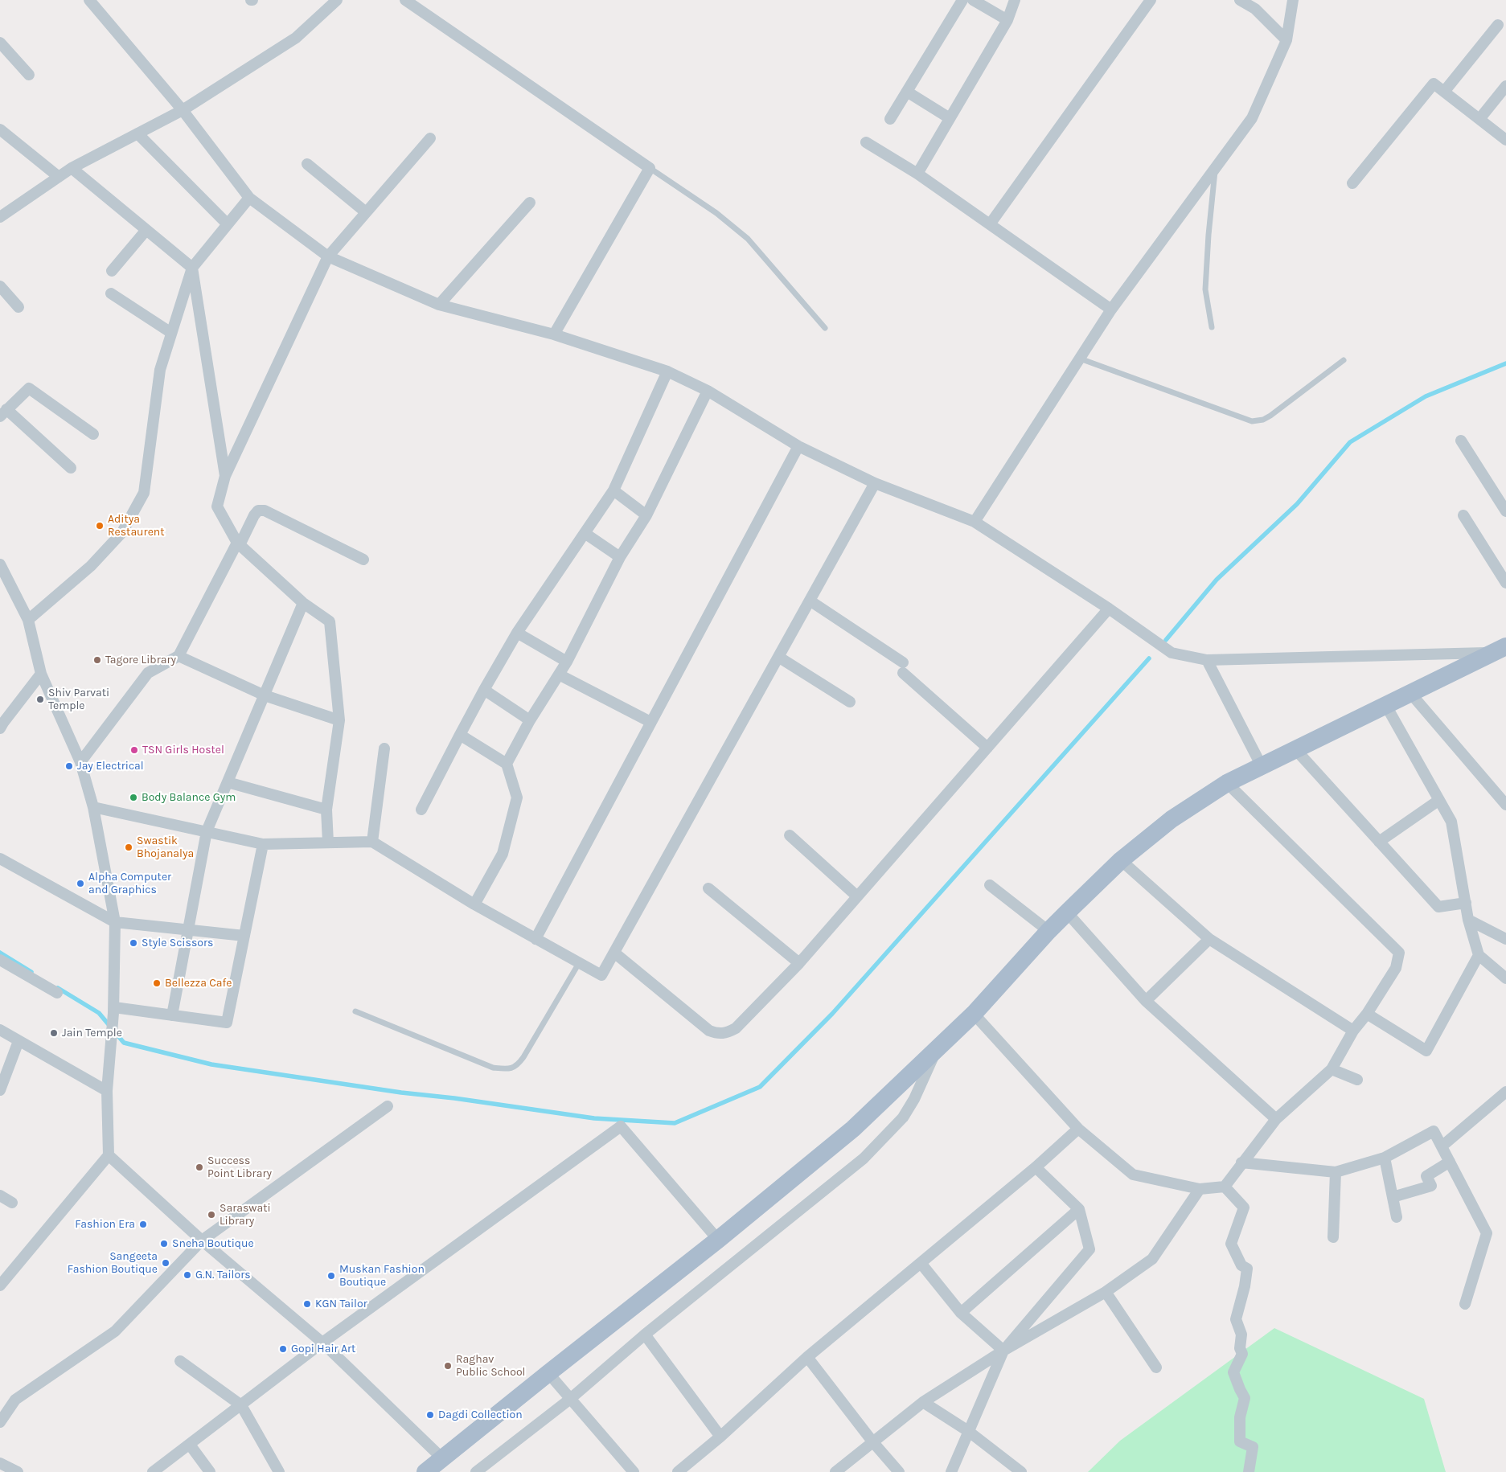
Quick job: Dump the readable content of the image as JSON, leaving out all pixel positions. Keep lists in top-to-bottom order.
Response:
{
  "places": [
    "Aditya Restaurent",
    "Tagore Library",
    "Shiv Parvati Temple",
    "TSN Girls Hostel",
    "Jay Electrical",
    "Body Balance Gym",
    "Swastik Bhojanalya",
    "Alpha Computer and Graphics",
    "Style Scissors",
    "Bellezza Cafe",
    "Jain Temple",
    "Success Point Library",
    "Saraswati Library",
    "Fashion Era",
    "Sneha Boutique",
    "Sangeeta Fashion Boutique",
    "G.N. Tailors",
    "Muskan Fashion Boutique",
    "KGN Tailor",
    "Gopi Hair Art",
    "Raghav Public School",
    "Dagdi Collection"
  ]
}
